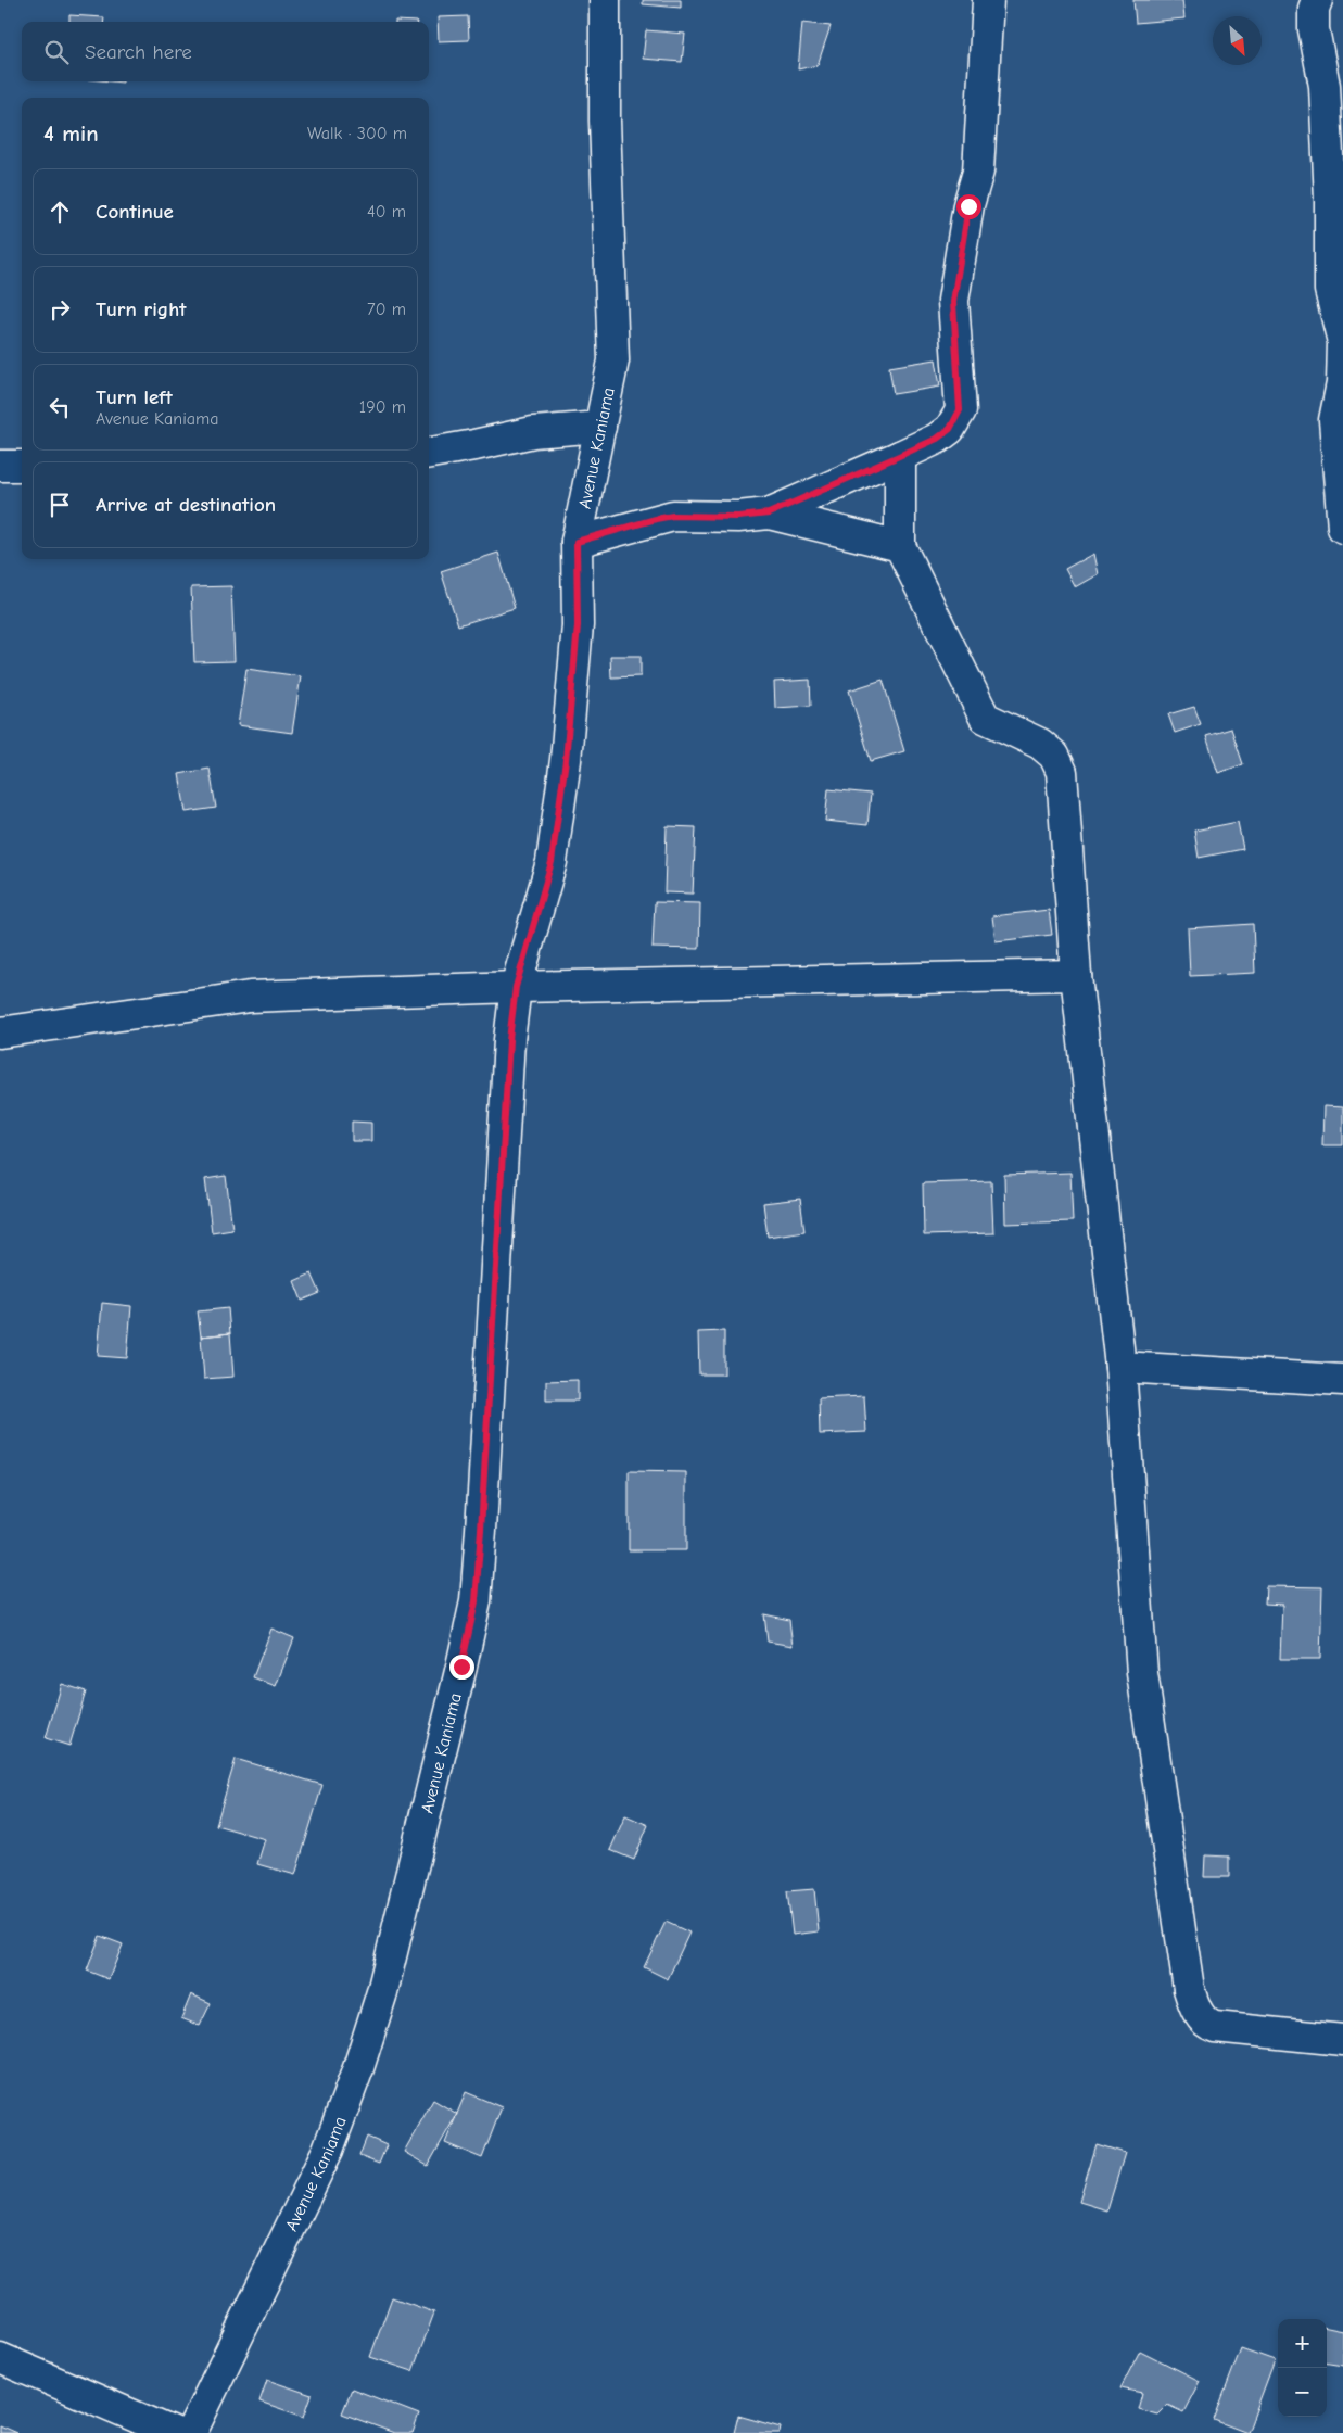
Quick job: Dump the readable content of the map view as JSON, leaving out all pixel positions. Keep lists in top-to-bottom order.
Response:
{
  "streets": {
    "street": ["Avenue Kaniama"]
  },
  "north": "bottom right",
  "page": {
    "search": "Search here",
    "heading": ["4 min", "Walk · 300 m"],
    "list": [
      ["Continue", "40 m"],
      ["Turn right", "70 m"],
      ["Turn left", "Avenue Kaniama", "190 m"],
      "Arrive at destination"
    ],
    "map_buttons": ["+", "−"]
  }
}
